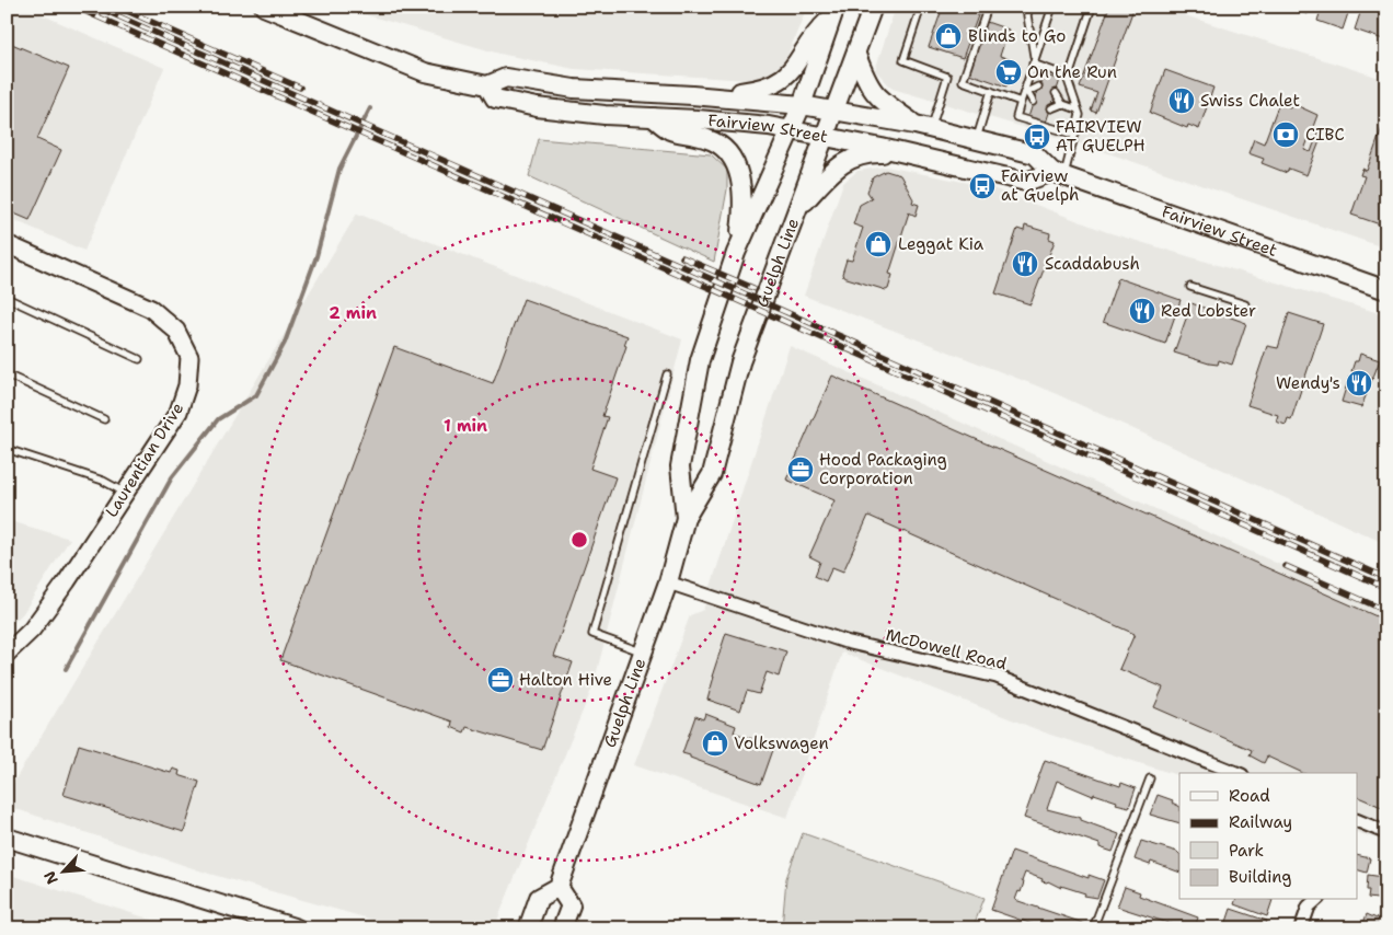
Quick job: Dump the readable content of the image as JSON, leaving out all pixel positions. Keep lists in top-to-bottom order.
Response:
{
  "streets": {
    "main road": ["Fairview Street", "Guelph Line"],
    "street": ["Laurentian Drive", "McDowell Road"]
  },
  "crossings": [
    ["Fairview Street", "Guelph Line"],
    ["Guelph Line", "McDowell Road"]
  ],
  "places": {
    "shop": ["Blinds to Go", "Leggat Kia", "Volkswagen"],
    "supermarket": ["On the Run"],
    "restaurant": [
      "Swiss Chalet",
      "Scaddabush",
      "Red Lobster",
      "Wendy's"
    ],
    "bank": ["CIBC"],
    "bus stop": ["FAIRVIEW AT GUELPH", "Fairview at Guelph"],
    "office": ["Hood Packaging Corporation", "Halton Hive"]
  },
  "legend": [
    "Road",
    "Railway",
    "Park",
    "Building"
  ],
  "north": "bottom left",
  "rings": ["2 min", "1 min"]
}
